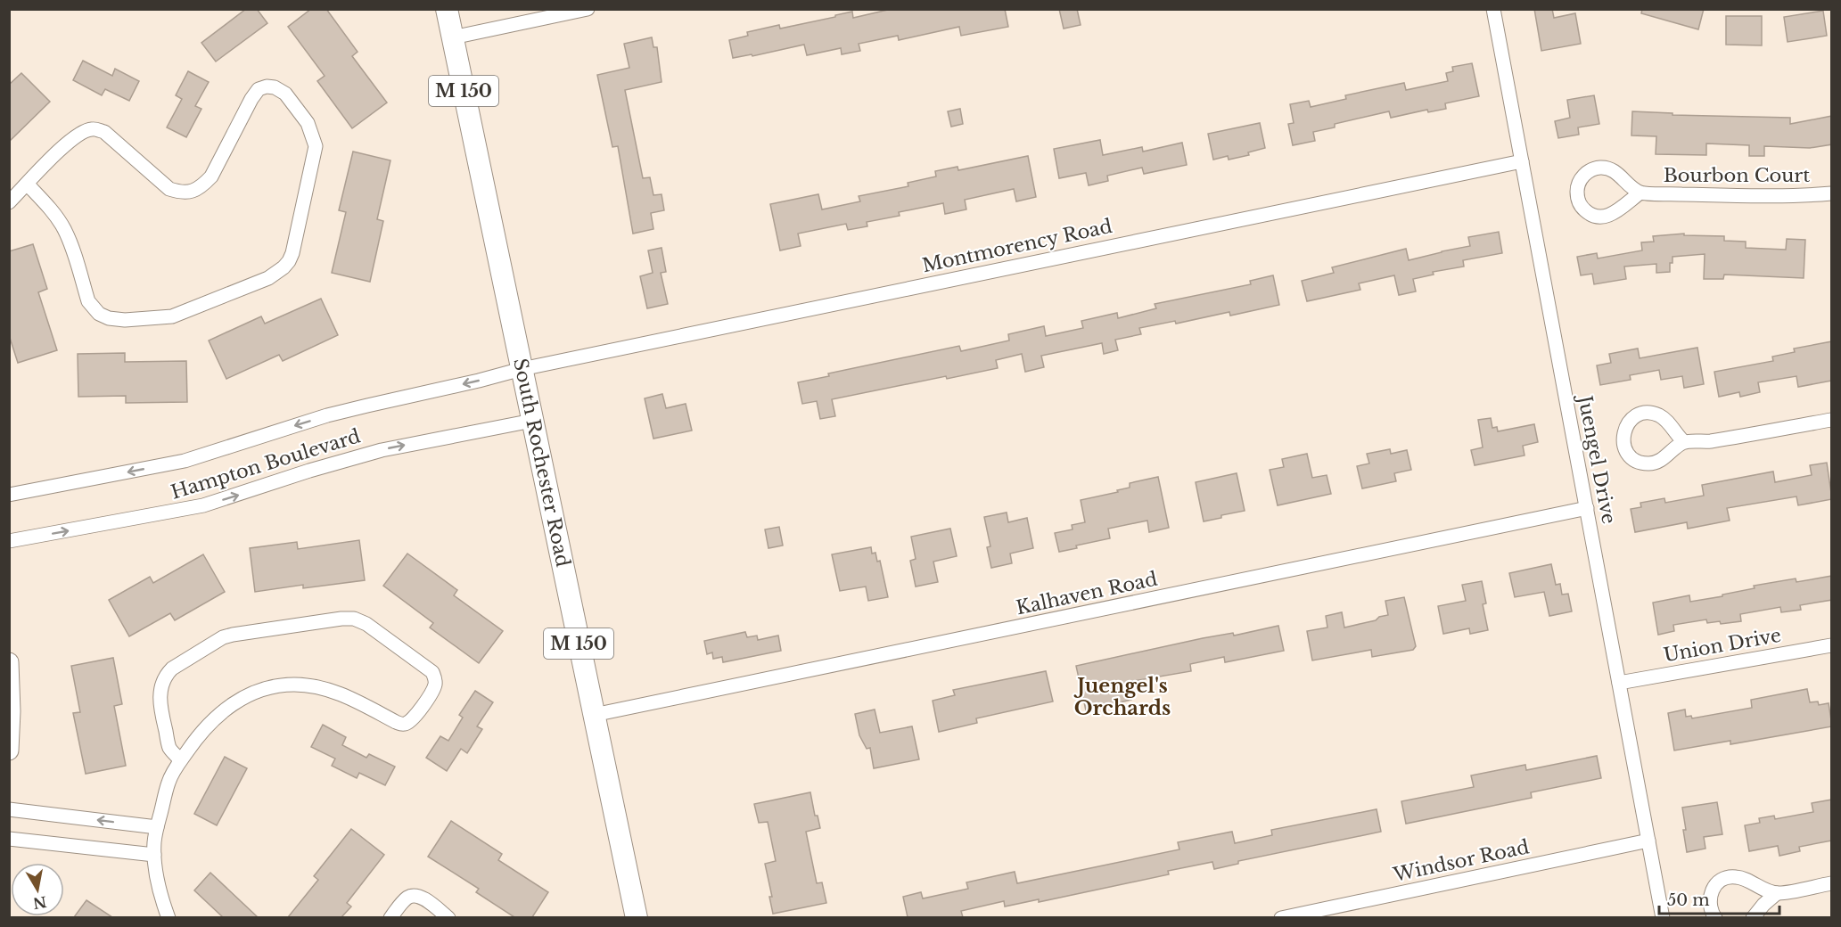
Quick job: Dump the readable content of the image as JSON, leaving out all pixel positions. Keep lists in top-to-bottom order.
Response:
{
  "streets": {
    "main road": ["M 150", "South Rochester Road"],
    "street": [
      "Bourbon Court",
      "Montmorency Road",
      "Juengel Drive",
      "Hampton Boulevard",
      "Kalhaven Road",
      "Union Drive",
      "Windsor Road"
    ]
  },
  "crossings": [
    ["Montmorency Road", "Juengel Drive"],
    ["Montmorency Road", "South Rochester Road"],
    ["Montmorency Road", "Hampton Boulevard"],
    ["Juengel Drive", "Kalhaven Road"],
    ["Juengel Drive", "Union Drive"],
    ["Juengel Drive", "Windsor Road"],
    ["South Rochester Road", "Hampton Boulevard"],
    ["South Rochester Road", "Kalhaven Road"]
  ],
  "districts": ["Juengel's Orchards"],
  "scale_bar": "50 m",
  "north": "bottom"
}
